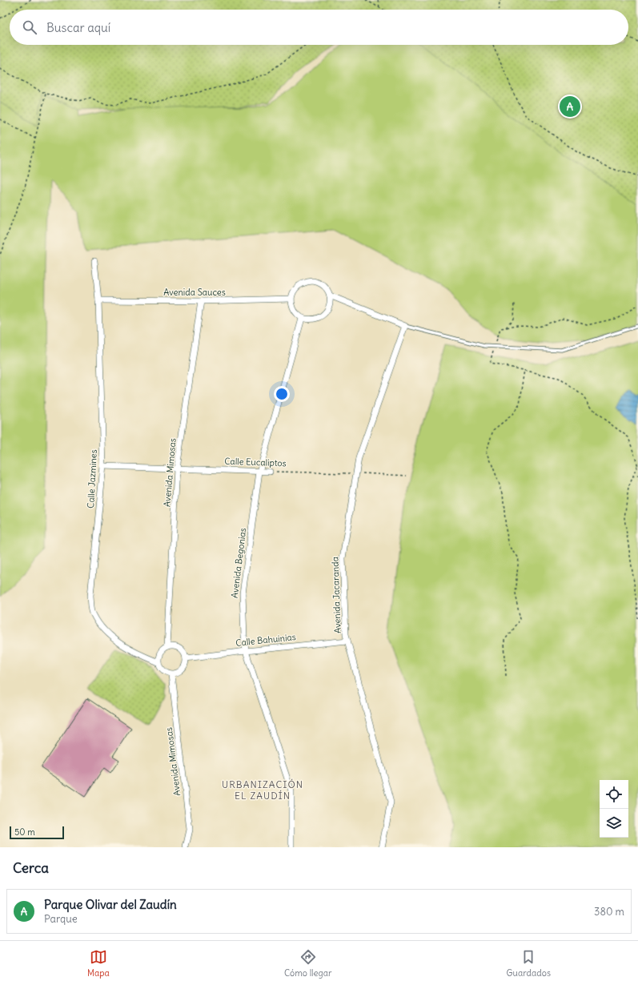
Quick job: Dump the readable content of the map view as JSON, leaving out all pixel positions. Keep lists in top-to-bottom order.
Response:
{
  "streets": {
    "street": [
      "Avenida Sauces",
      "Calle Eucaliptos",
      "Avenida Mimosas",
      "Calle Jazmines",
      "Avenida Begonias",
      "Avenida Jacaranda",
      "Calle Bahuinias"
    ]
  },
  "crossings": [
    ["Avenida Sauces", "Avenida Mimosas"],
    ["Avenida Sauces", "Calle Jazmines"],
    ["Avenida Sauces", "Avenida Begonias"],
    ["Calle Eucaliptos", "Avenida Mimosas"],
    ["Calle Eucaliptos", "Calle Jazmines"],
    ["Calle Eucaliptos", "Avenida Begonias"],
    ["Calle Eucaliptos", "Avenida Jacaranda"],
    ["Avenida Mimosas", "Calle Jazmines"],
    ["Avenida Mimosas", "Calle Bahuinias"],
    ["Calle Jazmines", "Calle Bahuinias"],
    ["Avenida Begonias", "Calle Bahuinias"],
    ["Avenida Jacaranda", "Calle Bahuinias"]
  ],
  "districts": ["URBANIZACIÓN EL ZAUDÍN"],
  "scale_bar": "50 m",
  "page": {
    "search": "Buscar aquí",
    "pins": "A",
    "scale": "50 m",
    "heading": "Cerca",
    "list": [
      {
        "mark": "A",
        "name": "Parque Olivar del Zaudín",
        "note": "Parque",
        "value": "380 m"
      }
    ],
    "nav": ["Mapa", "Cómo llegar", "Guardados"]
  }
}
